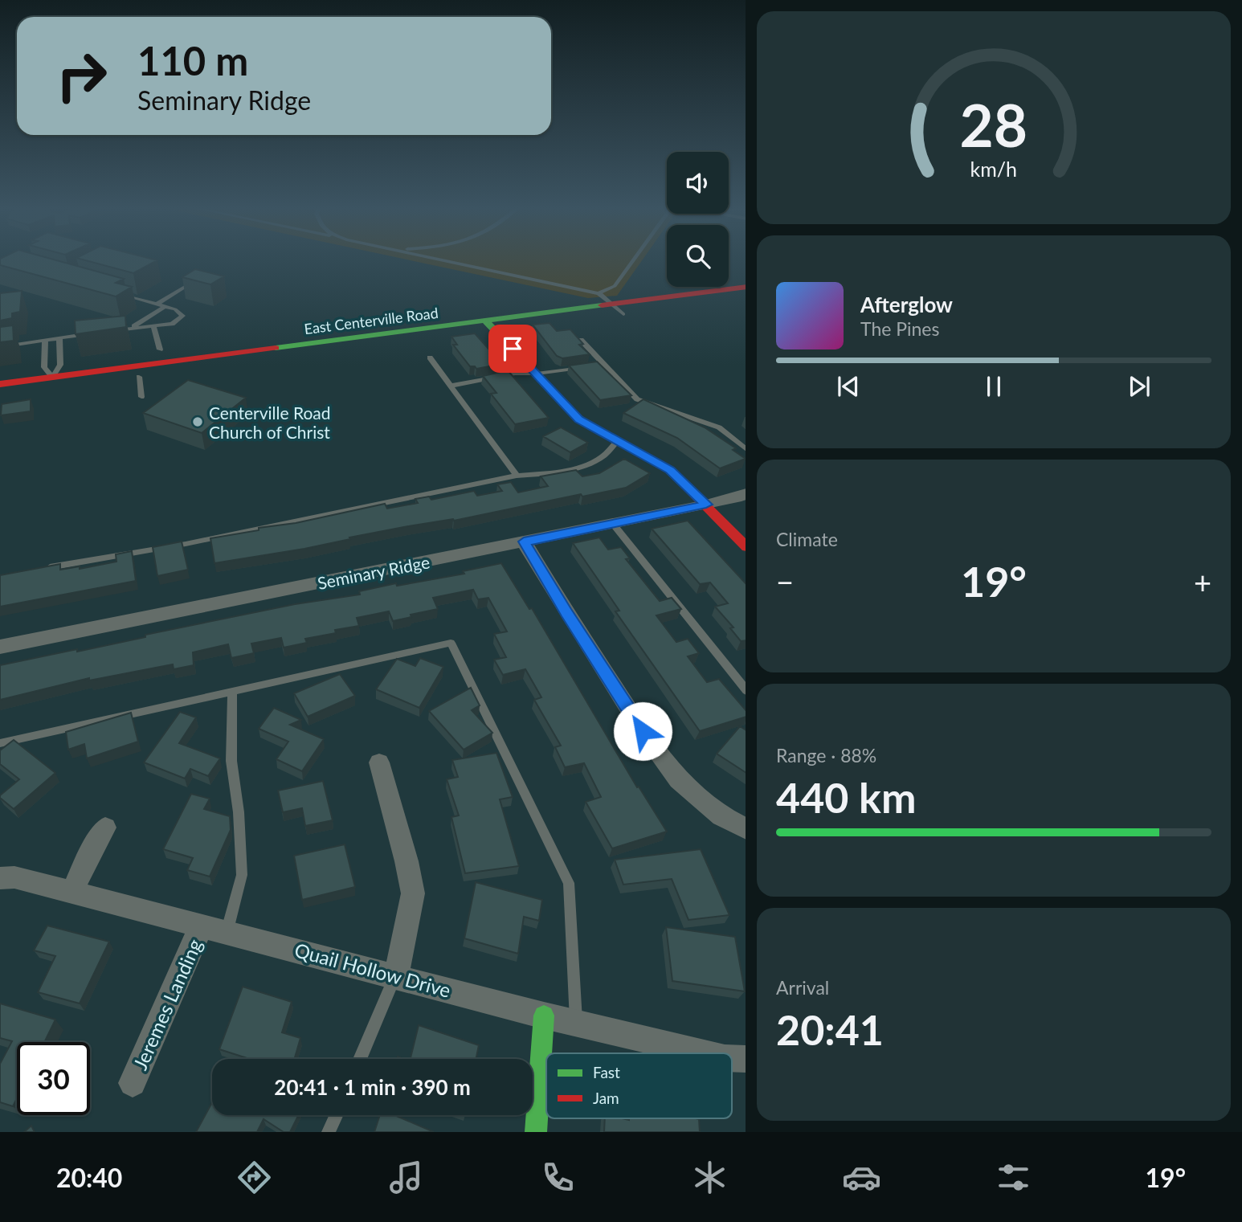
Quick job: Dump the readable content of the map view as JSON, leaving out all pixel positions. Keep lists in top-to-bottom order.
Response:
{
  "streets": {
    "main road": ["East Centerville Road"],
    "street": ["Seminary Ridge", "Quail Hollow Drive", "Jeremes Landing"]
  },
  "crossings": [
    ["Quail Hollow Drive", "Jeremes Landing"]
  ],
  "places": ["Centerville Road Church of Christ"],
  "legend": ["Fast", "Jam"],
  "page": {
    "turn": ["110 m", "Seminary Ridge"],
    "song": ["Afterglow", "The Pines"],
    "tile": [
      "Climate",
      ["Range · 88%", "440 km"],
      ["Arrival", "20:41"]
    ],
    "heat": ["−", "19°", "+"],
    "limit": "30",
    "trip": "20:41 · 1 min · 390 m",
    "tabs": ["20:40", "19°"],
    "gauge": ["28", "km/h"]
  }
}
